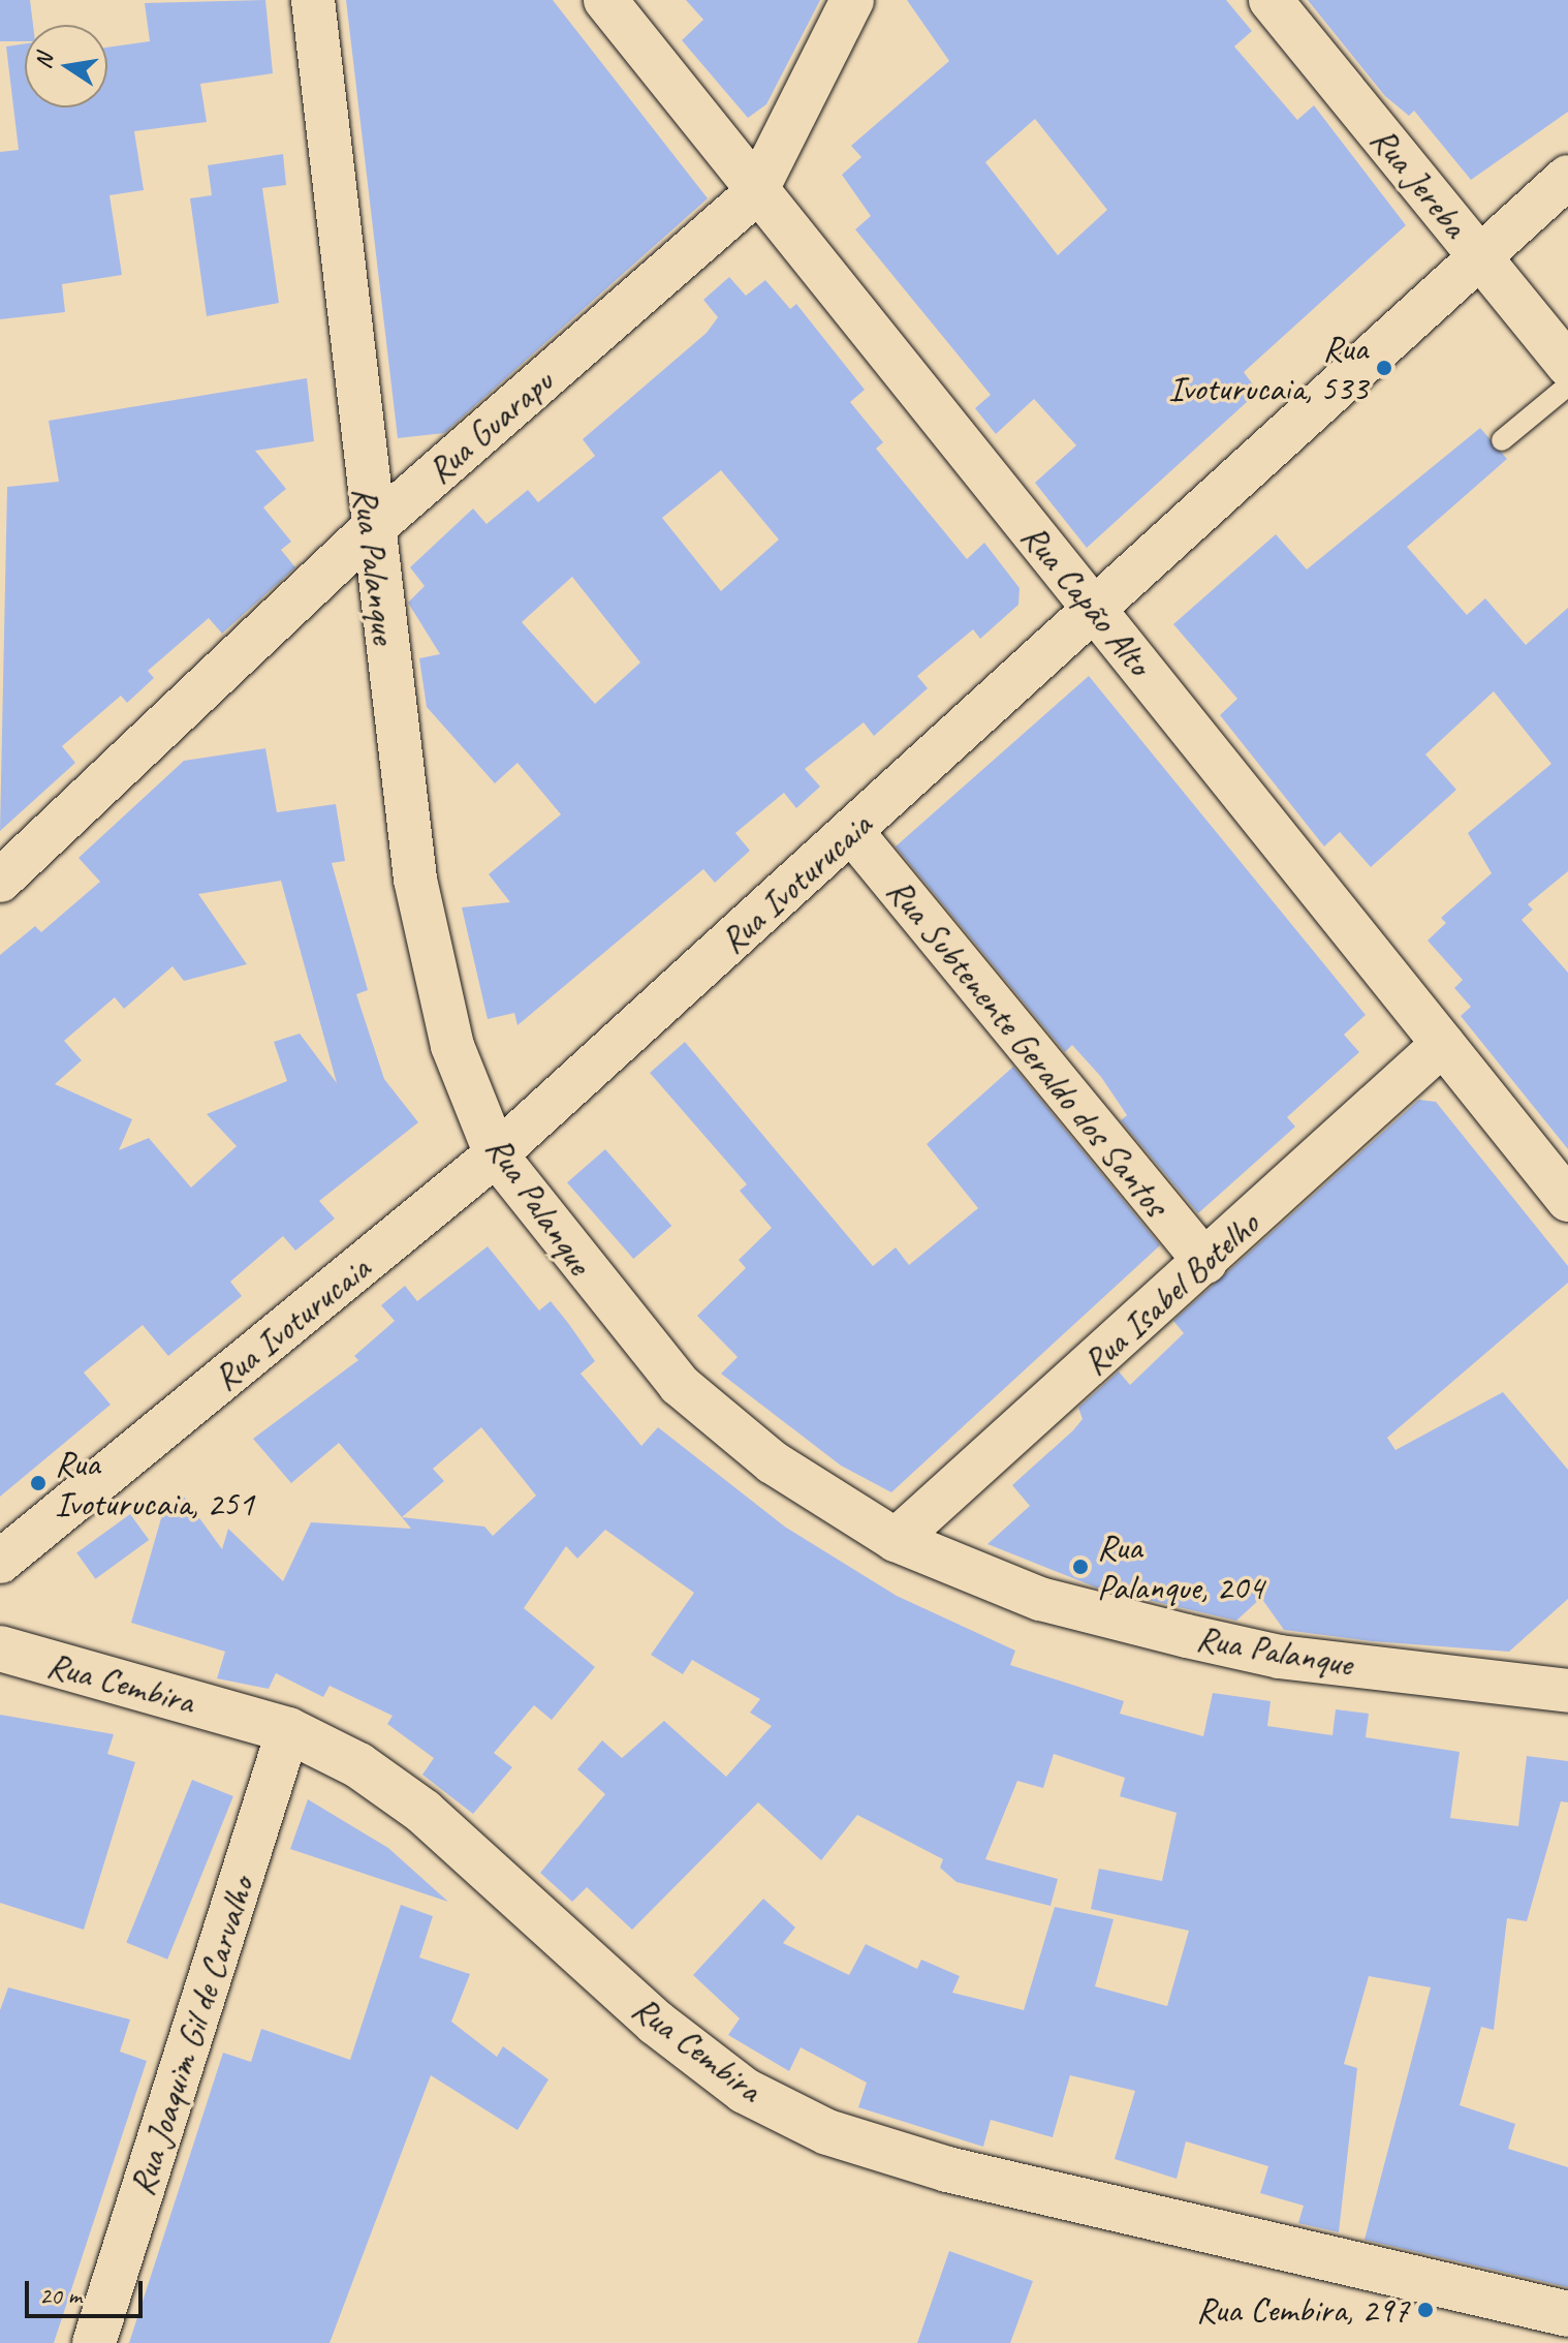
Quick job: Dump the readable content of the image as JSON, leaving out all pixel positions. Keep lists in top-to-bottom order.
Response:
{
  "streets": {
    "street": [
      "Rua Jereba",
      "Rua Guarapu",
      "Rua Palanque",
      "Rua Capão Alto",
      "Rua Ivoturucaia",
      "Rua Subtenente Geraldo dos Santos",
      "Rua Isabel Botelho",
      "Rua Cembira",
      "Rua Joaquim Gil de Carvalho"
    ]
  },
  "crossings": [
    ["Rua Jereba", "Rua Ivoturucaia"],
    ["Rua Guarapu", "Rua Palanque"],
    ["Rua Guarapu", "Rua Capão Alto"],
    ["Rua Palanque", "Rua Ivoturucaia"],
    ["Rua Palanque", "Rua Isabel Botelho"],
    ["Rua Capão Alto", "Rua Ivoturucaia"],
    ["Rua Capão Alto", "Rua Isabel Botelho"],
    ["Rua Ivoturucaia", "Rua Subtenente Geraldo dos Santos"],
    ["Rua Subtenente Geraldo dos Santos", "Rua Isabel Botelho"],
    ["Rua Cembira", "Rua Joaquim Gil de Carvalho"]
  ],
  "places": [
    "Rua Ivoturucaia, 533",
    "Rua Ivoturucaia, 251",
    "Rua Palanque, 204",
    "Rua Cembira, 297"
  ],
  "scale_bar": "20 m",
  "north": "left"
}
